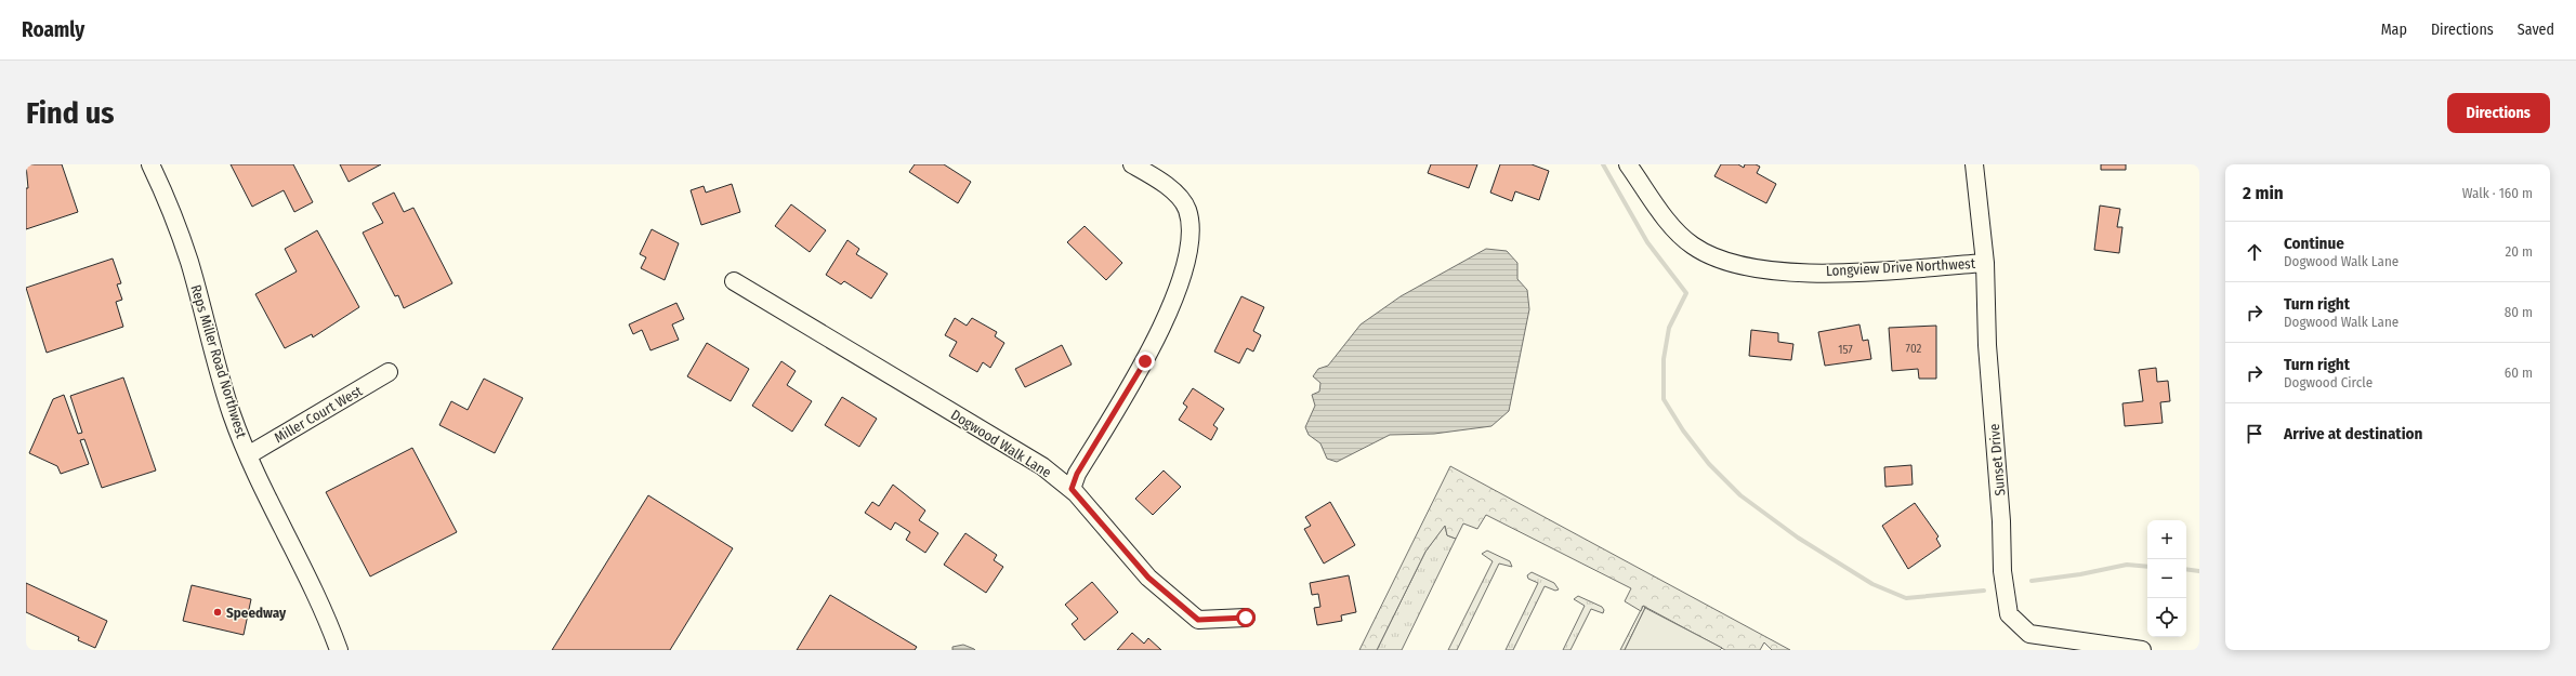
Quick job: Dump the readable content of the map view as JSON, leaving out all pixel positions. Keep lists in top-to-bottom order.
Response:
{
  "streets": {
    "street": [
      "Longview Drive Northwest",
      "Reps Miller Road Northwest",
      "Miller Court West",
      "Dogwood Walk Lane",
      "Sunset Drive"
    ]
  },
  "crossings": [
    ["Longview Drive Northwest", "Sunset Drive"],
    ["Reps Miller Road Northwest", "Miller Court West"]
  ],
  "places": ["Speedway"],
  "house_numbers": ["702", "157"],
  "page": {
    "header": "Roamly",
    "nav": ["Map", "Directions", "Saved"],
    "buttons": "Directions",
    "title": "Find us",
    "heading": ["2 min", "Walk · 160 m"],
    "list": [
      ["Continue", "Dogwood Walk Lane", "20 m"],
      ["Turn right", "Dogwood Walk Lane", "80 m"],
      ["Turn right", "Dogwood Circle", "60 m"],
      "Arrive at destination"
    ],
    "map_buttons": ["+", "−"]
  }
}
